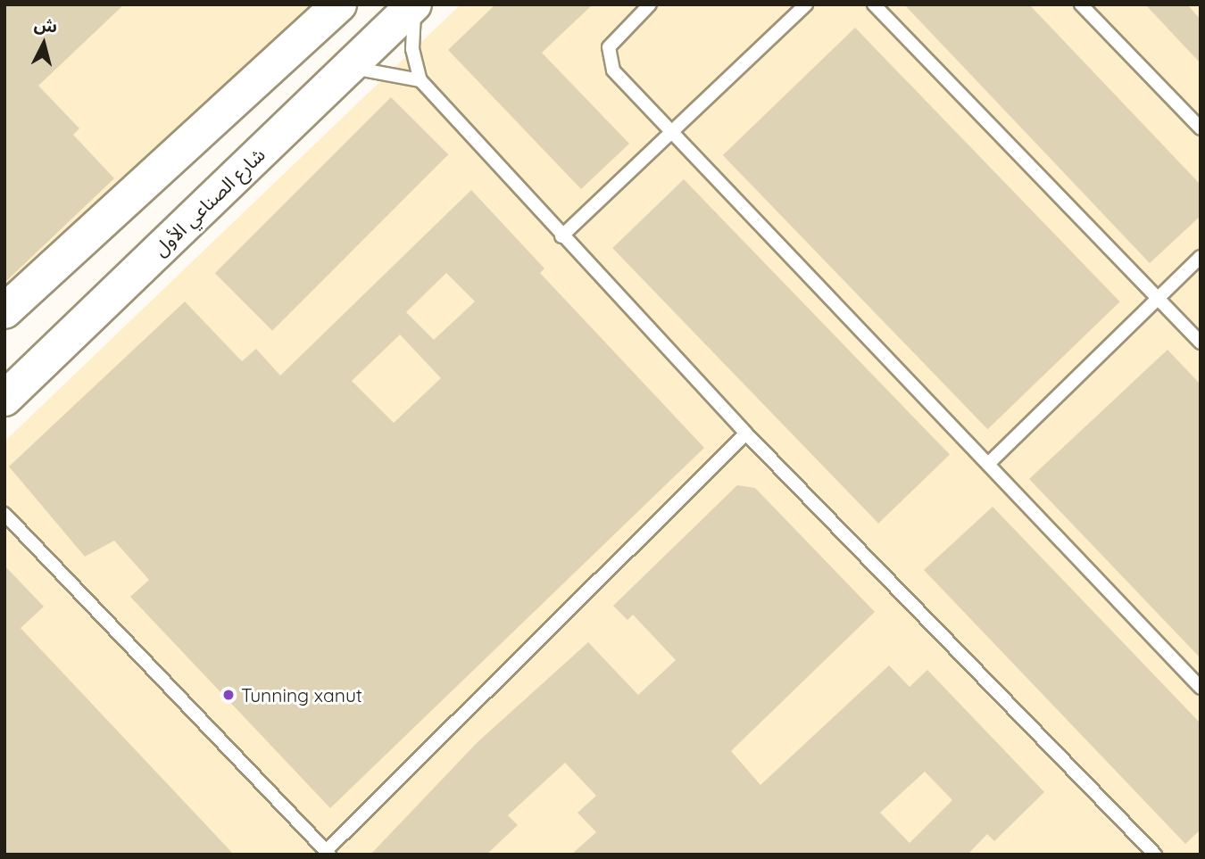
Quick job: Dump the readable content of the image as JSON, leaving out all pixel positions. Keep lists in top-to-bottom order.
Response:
{
  "streets": {
    "main road": ["شارع الصناعي الأول"]
  },
  "places": ["Tunning xanut"],
  "north": "top"
}
